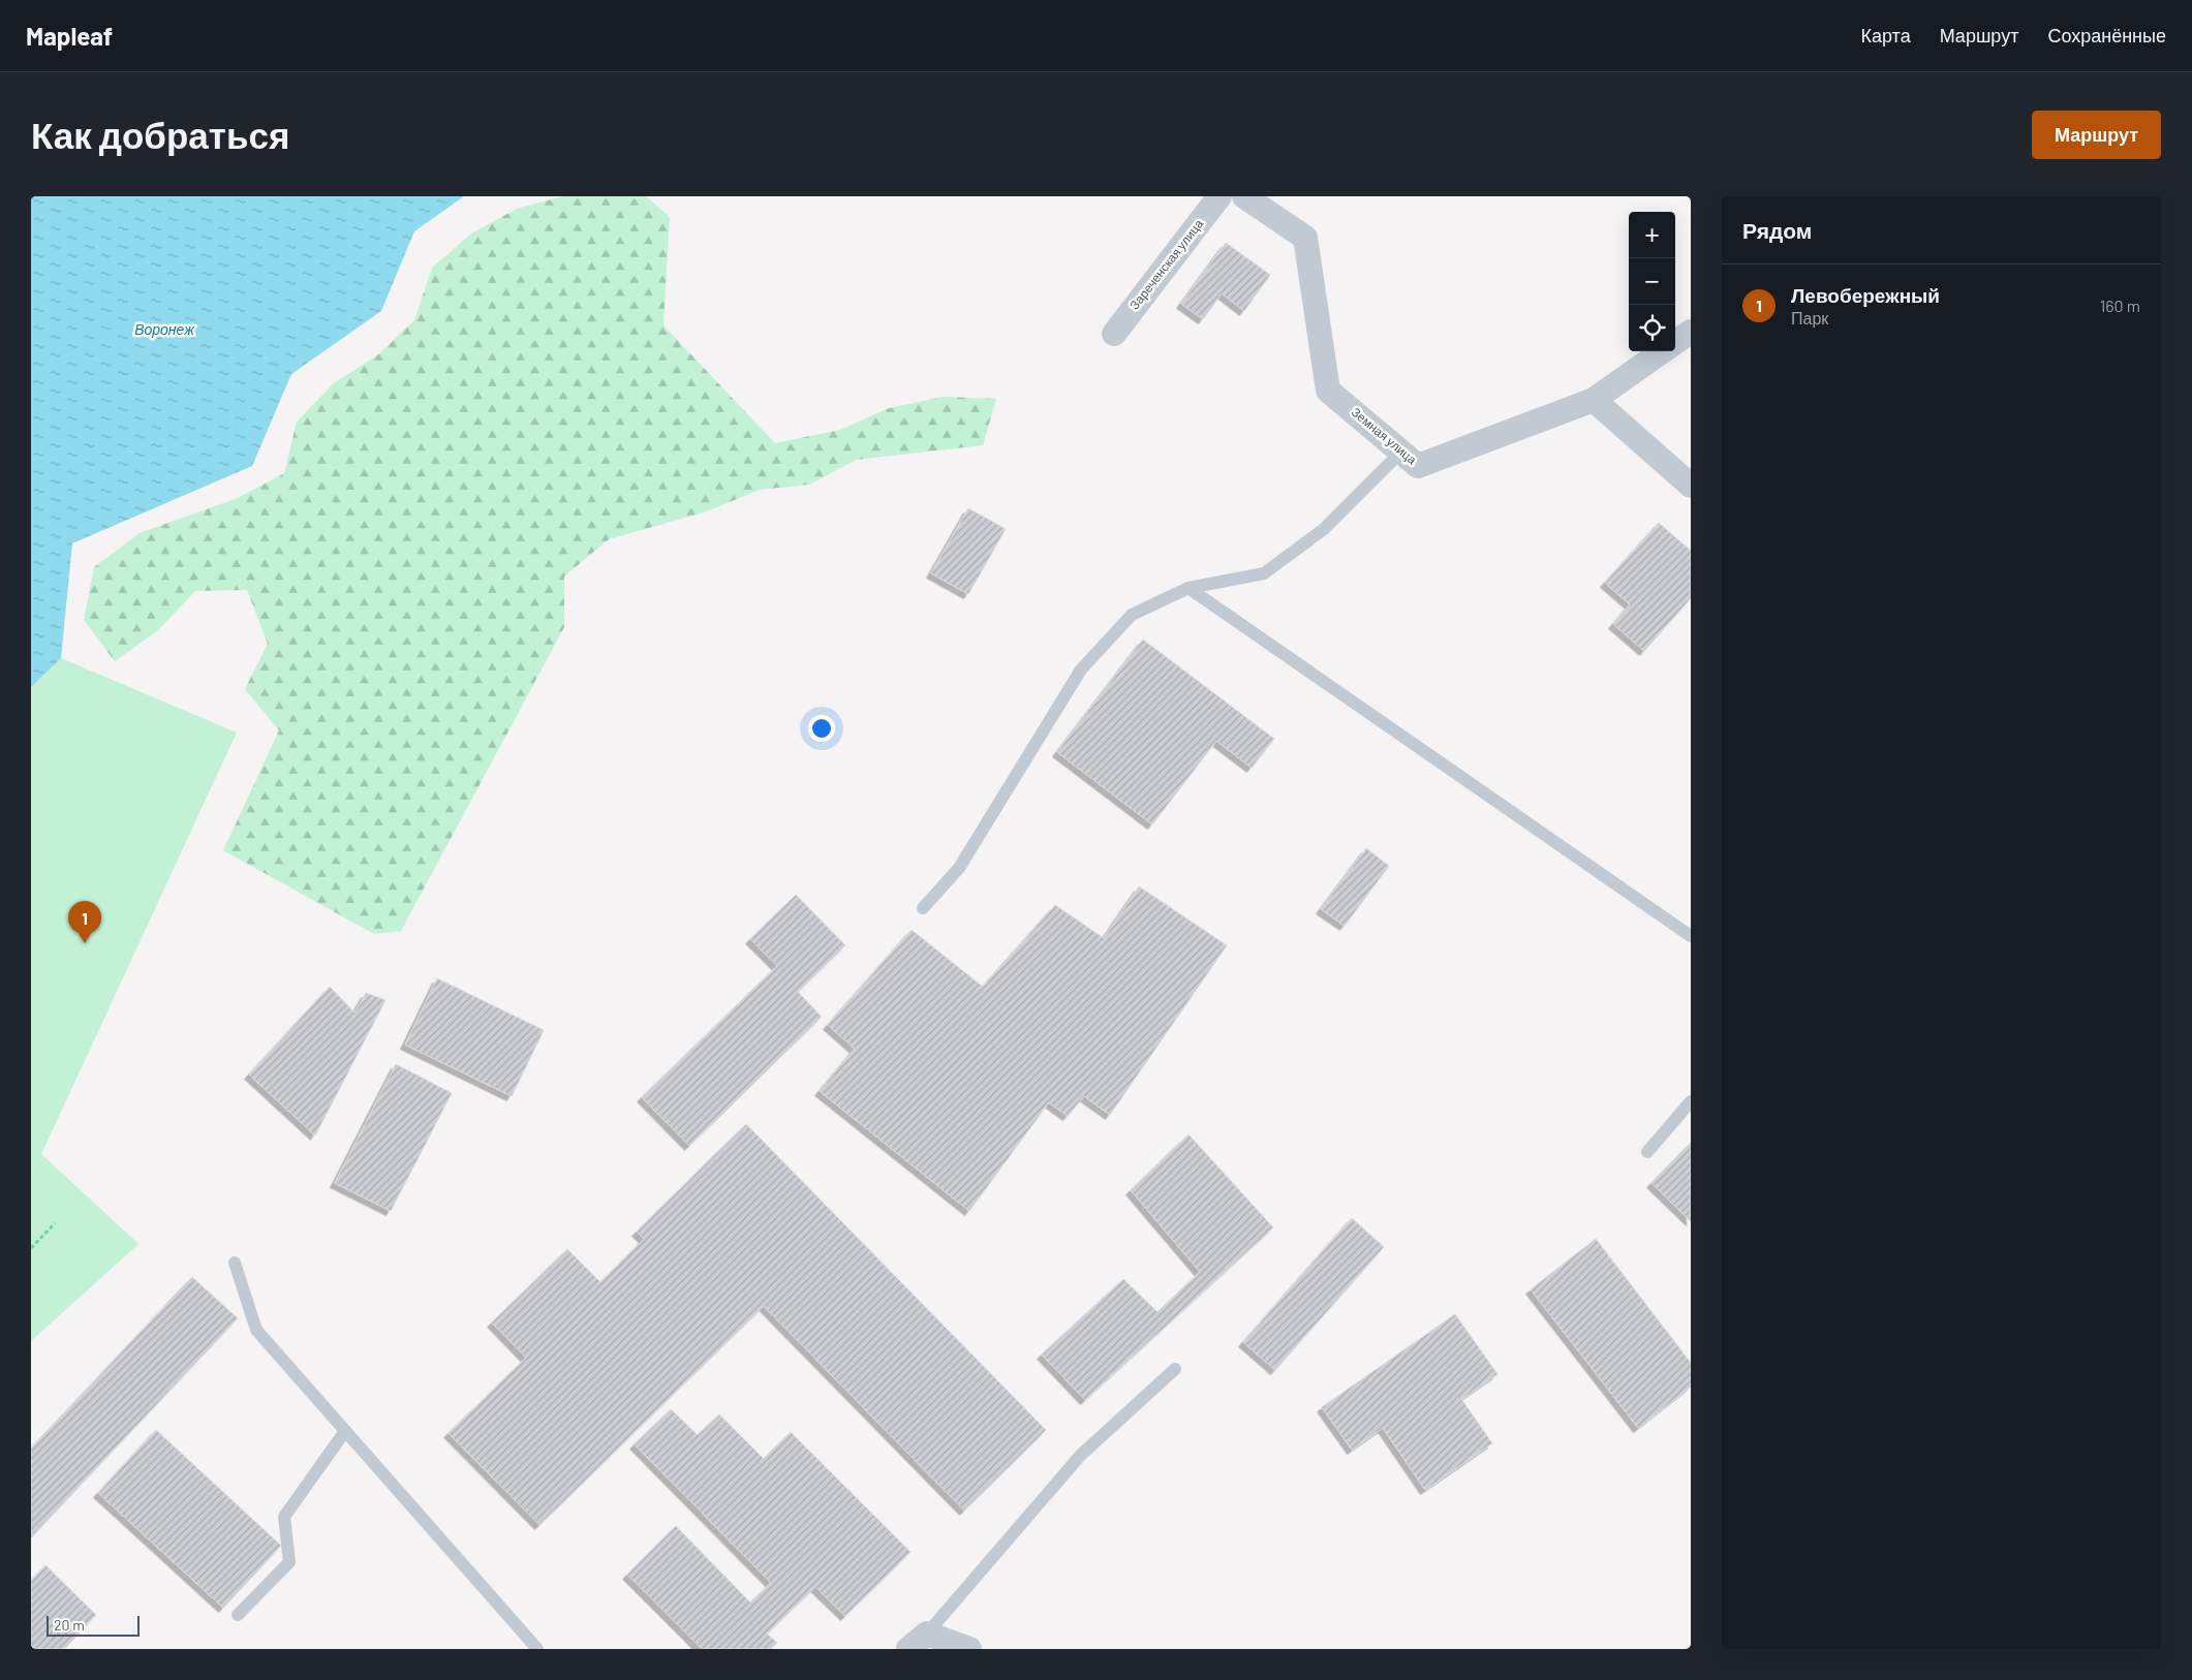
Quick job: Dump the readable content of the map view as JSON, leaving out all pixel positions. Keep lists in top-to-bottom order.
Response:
{
  "streets": {
    "street": ["Зареченская улица", "Земная улица"]
  },
  "water": ["Воронеж"],
  "scale_bar": "20 m",
  "page": {
    "header": "Mapleaf",
    "nav": ["Карта", "Маршрут", "Сохранённые"],
    "buttons": "Маршрут",
    "title": "Как добраться",
    "heading": "Рядом",
    "map_buttons": ["+", "−"],
    "list": [
      {
        "mark": "1",
        "name": "Левобережный",
        "note": "Парк",
        "value": "160 m"
      }
    ],
    "pins": "1",
    "scale": "20 m"
  }
}
